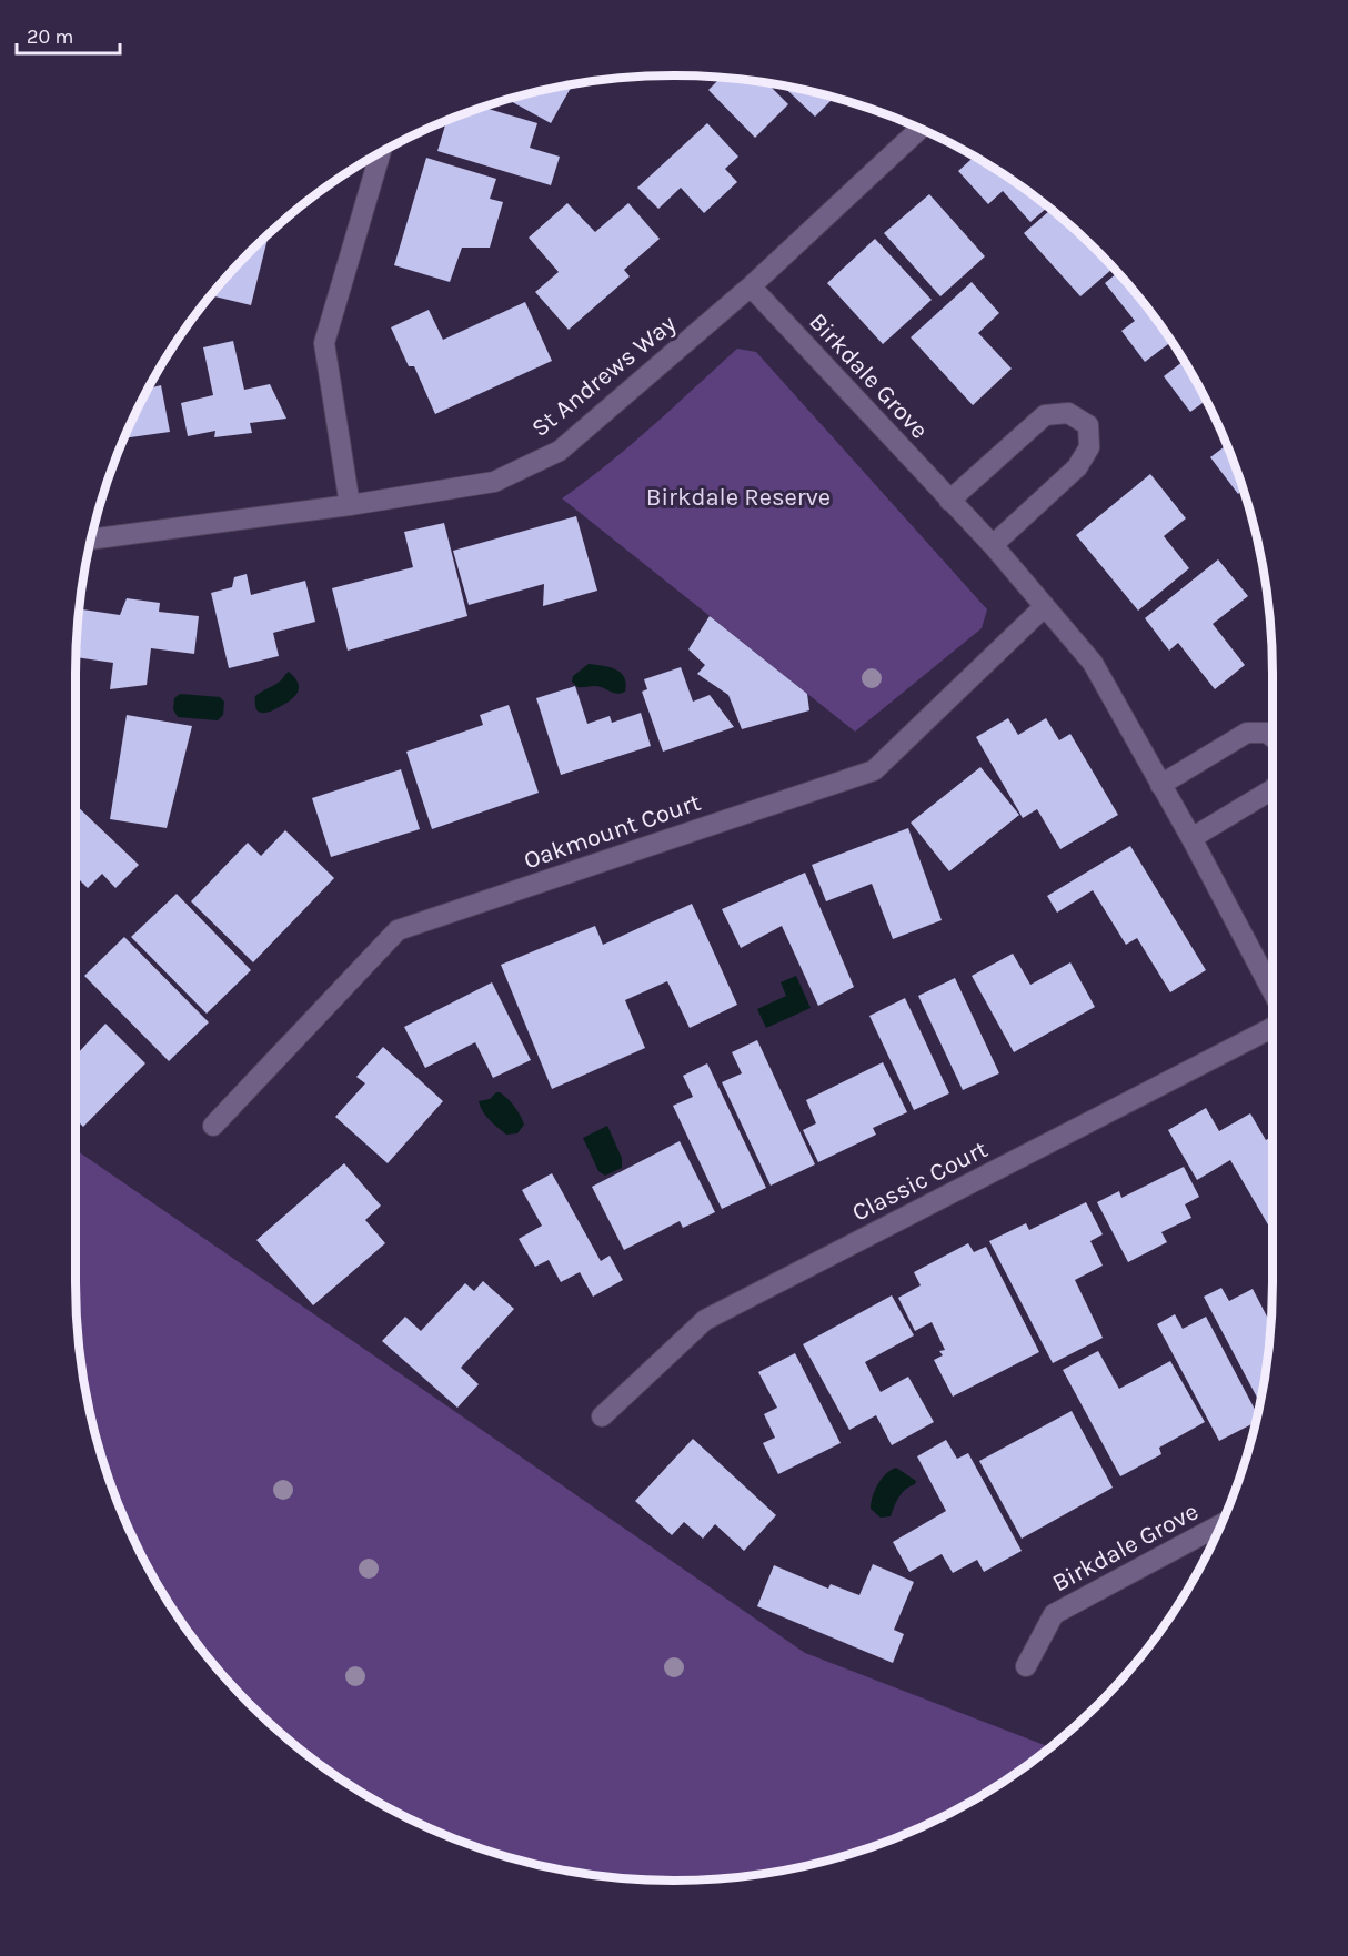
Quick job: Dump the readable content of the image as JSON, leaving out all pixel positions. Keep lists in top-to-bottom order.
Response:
{
  "streets": {
    "street": [
      "St Andrews Way",
      "Birkdale Grove",
      "Oakmount Court",
      "Classic Court"
    ]
  },
  "crossings": [
    ["St Andrews Way", "Birkdale Grove"],
    ["Birkdale Grove", "Oakmount Court"]
  ],
  "parks": ["Birkdale Reserve"],
  "scale_bar": "20 m"
}
